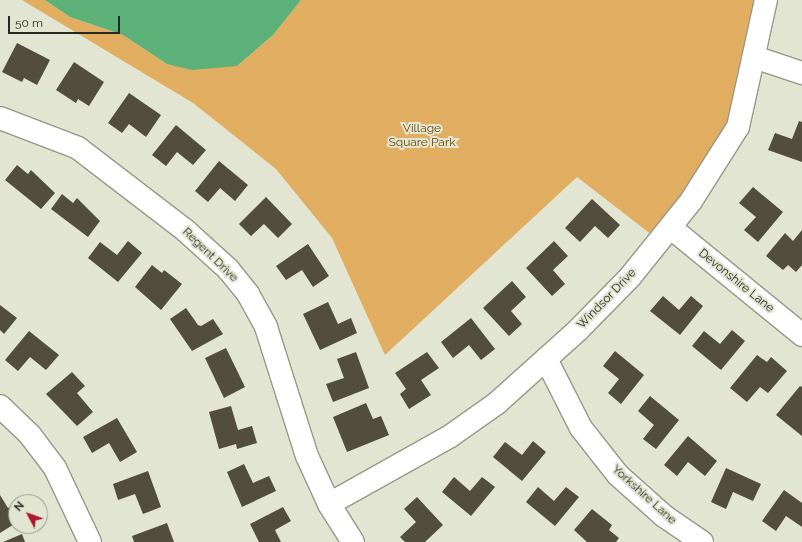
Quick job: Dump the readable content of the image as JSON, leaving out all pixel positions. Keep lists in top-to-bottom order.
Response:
{
  "streets": {
    "street": [
      "Regent Drive",
      "Devonshire Lane",
      "Windsor Drive",
      "Yorkshire Lane"
    ]
  },
  "crossings": [
    ["Regent Drive", "Windsor Drive"],
    ["Devonshire Lane", "Windsor Drive"],
    ["Windsor Drive", "Yorkshire Lane"]
  ],
  "parks": ["Village Square Park"],
  "scale_bar": "50 m",
  "north": "top left"
}
